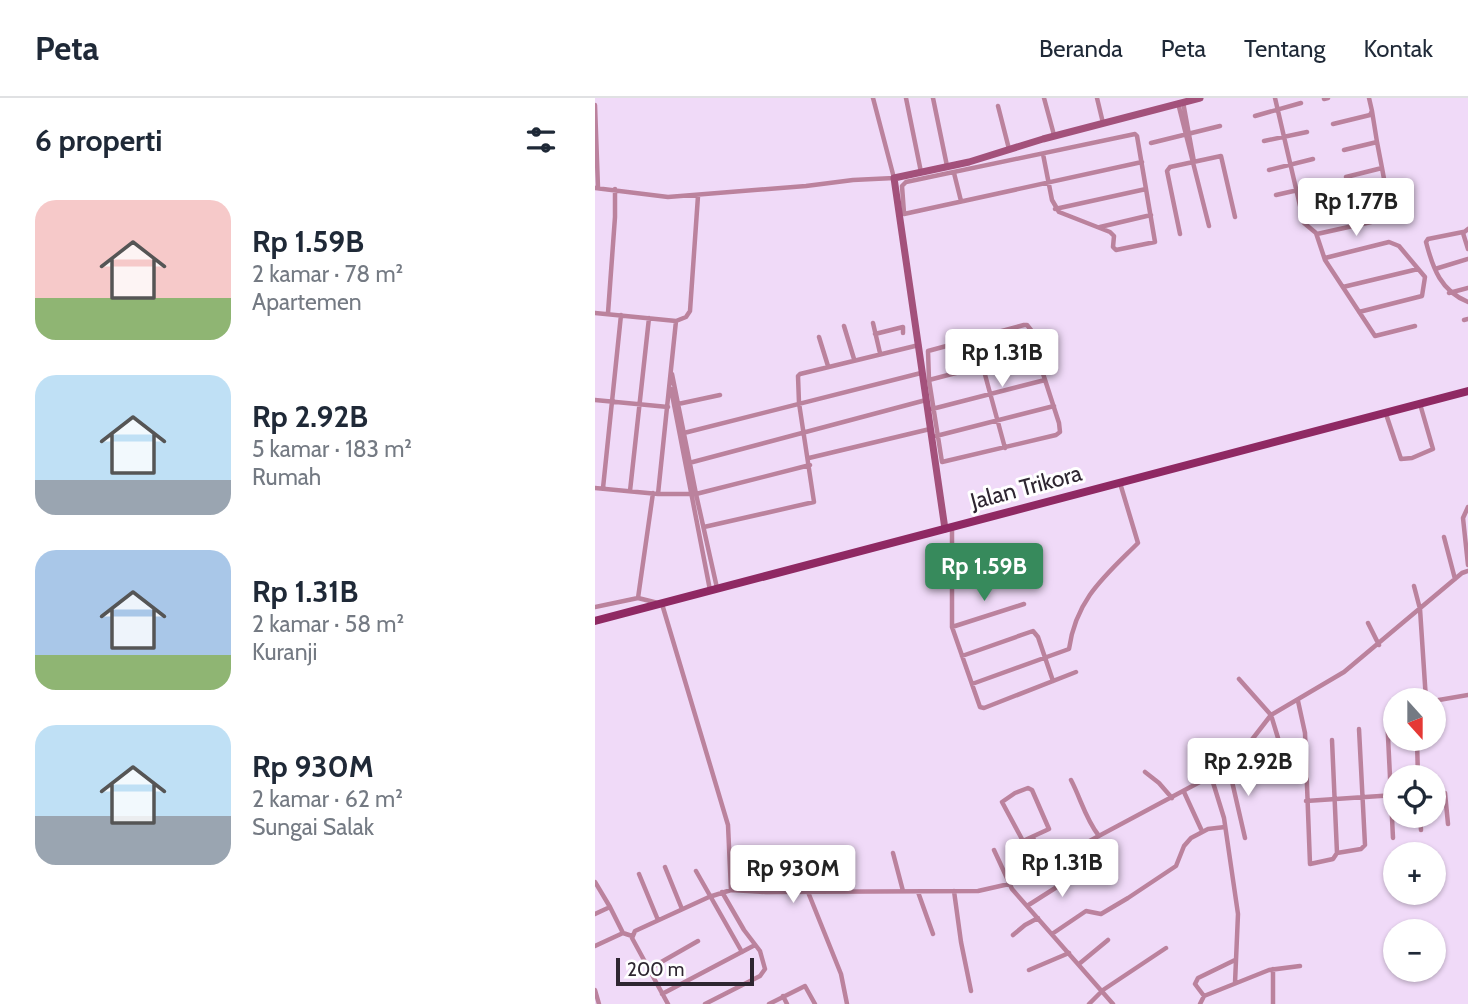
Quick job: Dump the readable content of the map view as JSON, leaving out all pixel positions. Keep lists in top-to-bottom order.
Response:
{
  "streets": {
    "main road": ["Jalan Trikora"]
  },
  "scale_bar": "200 m",
  "north": "bottom",
  "page": {
    "header": "Peta",
    "nav": [
      "Beranda",
      "Peta",
      "Tentang",
      "Kontak"
    ],
    "heading": "6 properti",
    "price": [
      "Rp 1.77B",
      "Rp 1.31B",
      "Rp 1.59B",
      "Rp 2.92B",
      "Rp 1.31B",
      "Rp 930M"
    ],
    "list": [
      {
        "name": "Rp 1.59B",
        "note": "2 kamar · 78 m² · Apartemen"
      },
      {
        "name": "Rp 2.92B",
        "note": "5 kamar · 183 m² · Rumah"
      },
      {
        "name": "Rp 1.31B",
        "note": "2 kamar · 58 m² · Kuranji"
      },
      {
        "name": "Rp 930M",
        "note": "2 kamar · 62 m² · Sungai Salak"
      }
    ],
    "map_buttons": ["+", "−"],
    "scale": "200 m"
  }
}
